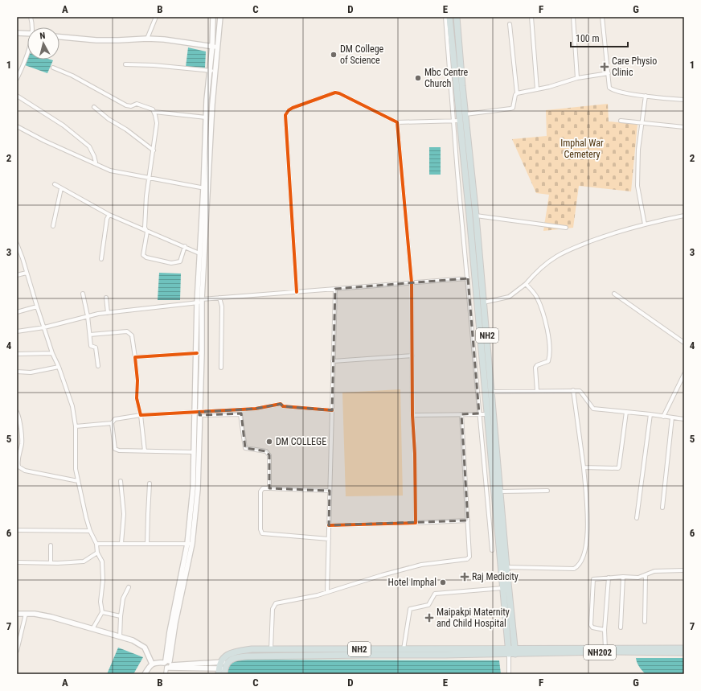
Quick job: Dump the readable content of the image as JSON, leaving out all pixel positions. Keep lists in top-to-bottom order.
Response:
{
  "streets": {
    "highway": ["NH2", "NH202"]
  },
  "crossings": [
    ["NH2", "NH202"]
  ],
  "parks": ["Imphal War Cemetery"],
  "places": {
    "other": [
      "DM College of Science",
      "Mbc Centre Church",
      "DM COLLEGE",
      "Hotel Imphal"
    ],
    "health": ["Care Physio Clinic", "Raj Medicity", "Maipakpi Maternity and Child Hospital"]
  },
  "scale_bar": "100 m",
  "north": "top",
  "grid": {
    "columns": [
      "A",
      "B",
      "C",
      "D",
      "E",
      "F",
      "G"
    ],
    "rows": [
      "1",
      "2",
      "3",
      "4",
      "5",
      "6",
      "7"
    ]
  }
}
